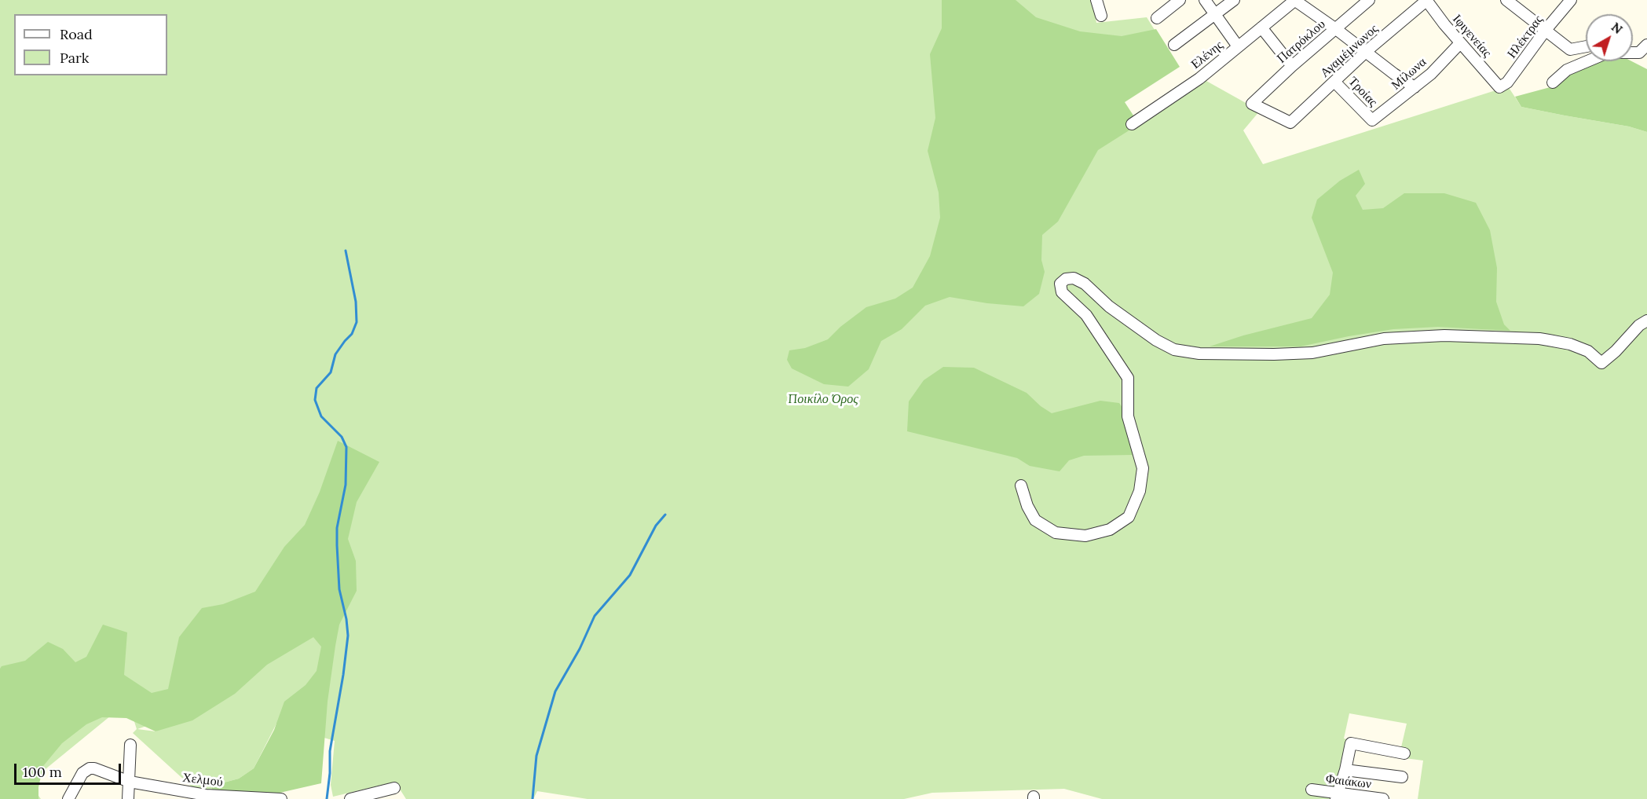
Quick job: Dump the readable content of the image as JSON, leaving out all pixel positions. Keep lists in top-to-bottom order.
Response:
{
  "streets": {
    "street": [
      "Ιφιγενείας",
      "Ηλέκτρας",
      "Πατρόκλου",
      "Αγαμέμνωνος",
      "Ελένης",
      "Μίλωνα",
      "Τροίας",
      "Χελμού",
      "Φαιάκων"
    ]
  },
  "crossings": [
    ["Ιφιγενείας", "Ηλέκτρας"],
    ["Ιφιγενείας", "Αγαμέμνωνος"],
    ["Ιφιγενείας", "Μίλωνα"],
    ["Πατρόκλου", "Αγαμέμνωνος"],
    ["Αγαμέμνωνος", "Τροίας"],
    ["Μίλωνα", "Τροίας"]
  ],
  "parks": ["Ποικίλο Όρος"],
  "legend": ["Road", "Park"],
  "scale_bar": "100 m",
  "north": "top right"
}
